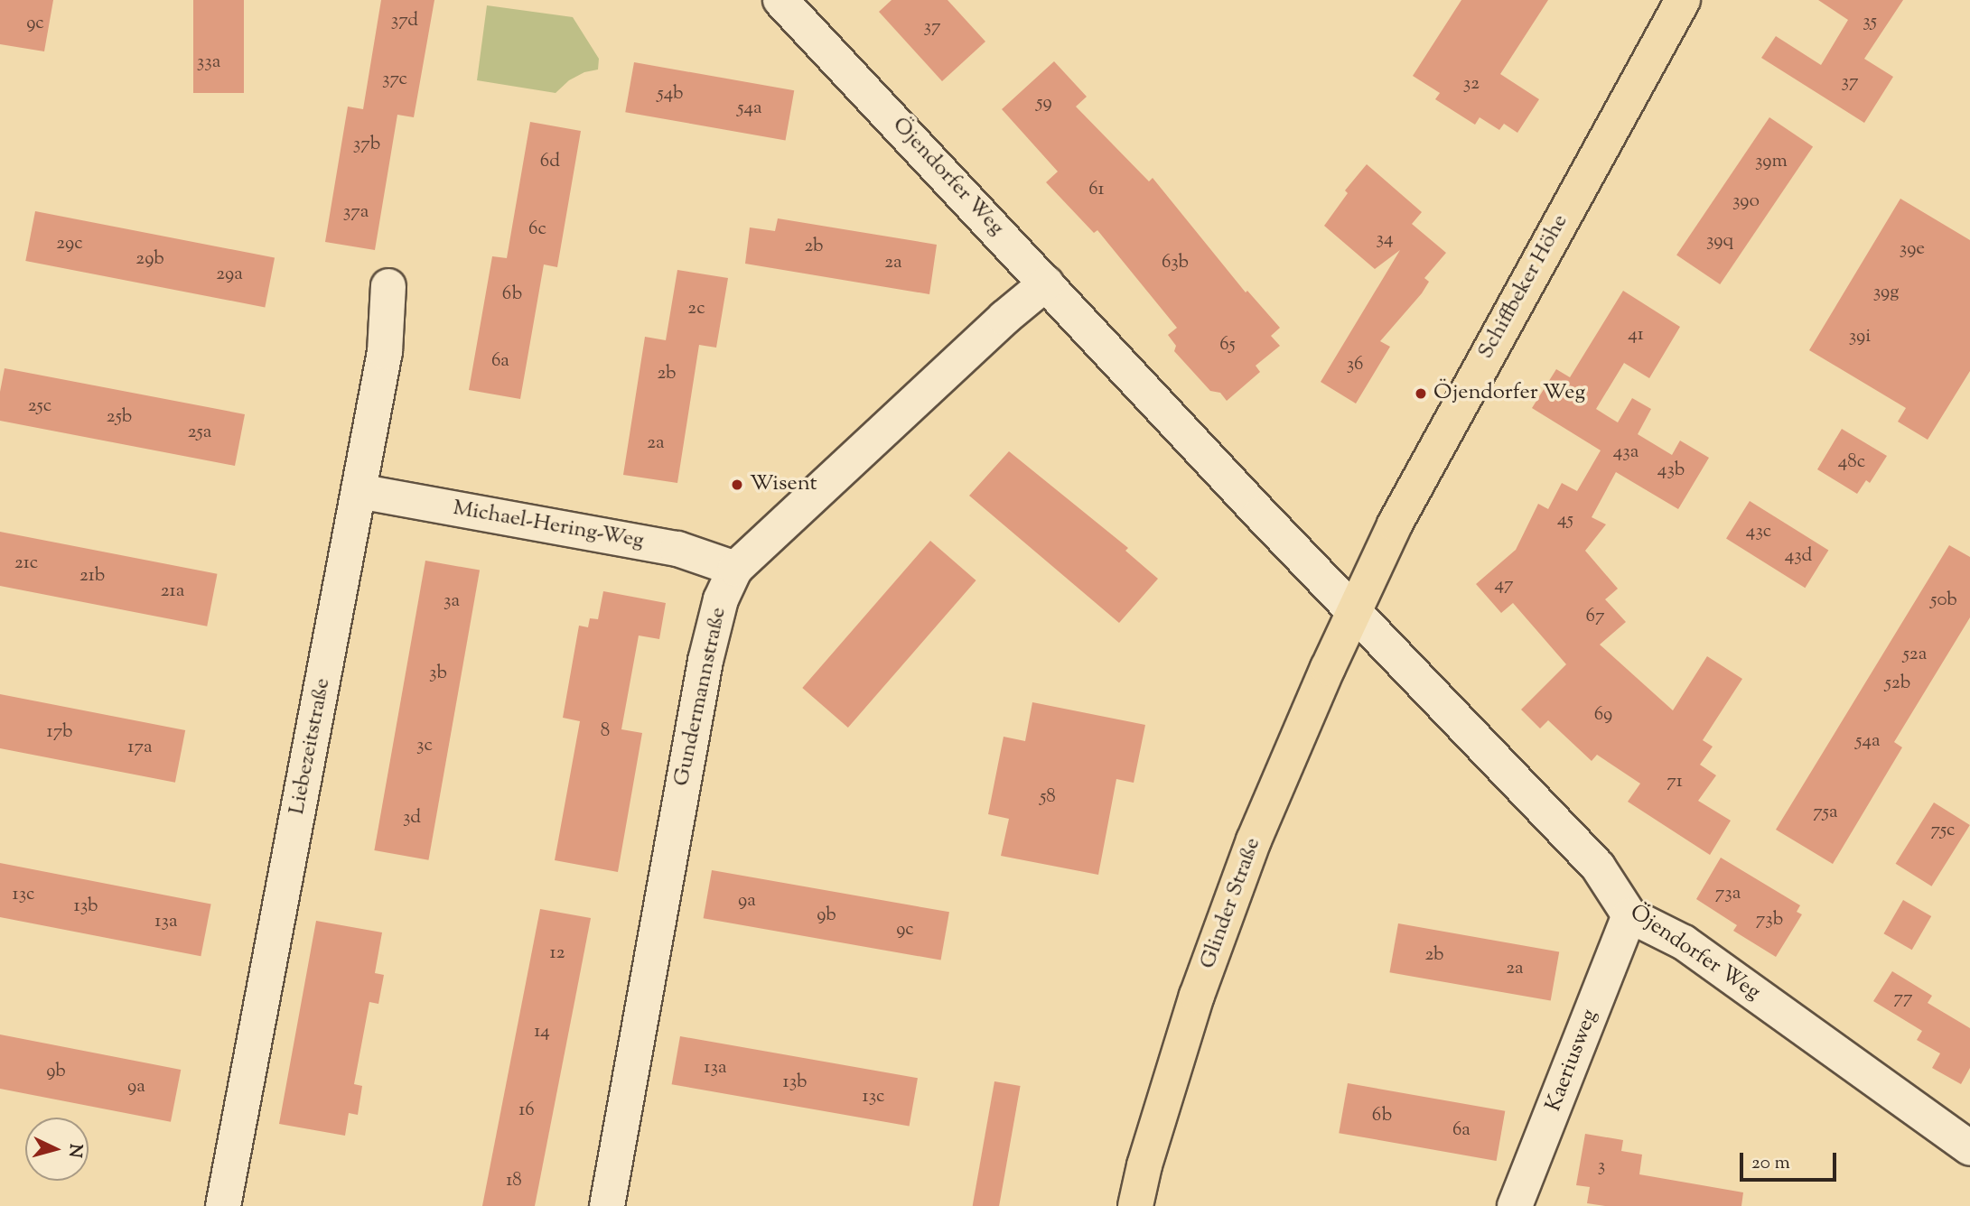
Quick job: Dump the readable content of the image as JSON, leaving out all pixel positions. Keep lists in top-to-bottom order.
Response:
{
  "streets": {
    "main road": ["Schiffbeker Höhe", "Glinder Straße"],
    "street": [
      "Öjendorfer Weg",
      "Michael-Hering-Weg",
      "Gundermannstraße",
      "Liebezeitstraße",
      "Kaeriusweg"
    ]
  },
  "crossings": [
    ["Öjendorfer Weg", "Schiffbeker Höhe"],
    ["Öjendorfer Weg", "Gundermannstraße"],
    ["Öjendorfer Weg", "Glinder Straße"],
    ["Öjendorfer Weg", "Kaeriusweg"],
    ["Schiffbeker Höhe", "Glinder Straße"],
    ["Michael-Hering-Weg", "Gundermannstraße"],
    ["Michael-Hering-Weg", "Liebezeitstraße"]
  ],
  "places": ["Öjendorfer Weg", "Wisent"],
  "house_numbers": [
    "37d",
    "35",
    "9c",
    "37",
    "33a",
    "37c",
    "37",
    "32",
    "54b",
    "59",
    "54a",
    "37b",
    "6d",
    "39m",
    "61",
    "39o",
    "37a",
    "6c",
    "34",
    "39q",
    "29c",
    "2b",
    "39e",
    "29b",
    "2a",
    "63b",
    "29a",
    "39g",
    "6b",
    "2c",
    "41",
    "39i",
    "65",
    "6a",
    "36",
    "2b",
    "25c",
    "25b",
    "25a",
    "2a",
    "43a",
    "48c",
    "43b",
    "45",
    "43c",
    "43d",
    "21c",
    "21b",
    "47",
    "21a",
    "50b",
    "3a",
    "67",
    "52a",
    "3b",
    "52b",
    "69",
    "8",
    "17b",
    "54a",
    "3c",
    "17a",
    "71",
    "58",
    "75a",
    "3d",
    "75c",
    "73a",
    "13c",
    "9a",
    "13b",
    "9b",
    "73b",
    "13a",
    "9c",
    "12",
    "2b",
    "2a",
    "77",
    "14",
    "13a",
    "9b",
    "13b",
    "9a",
    "13c",
    "16",
    "6b",
    "6a",
    "3",
    "18"
  ],
  "scale_bar": "20 m",
  "north": "right"
}
